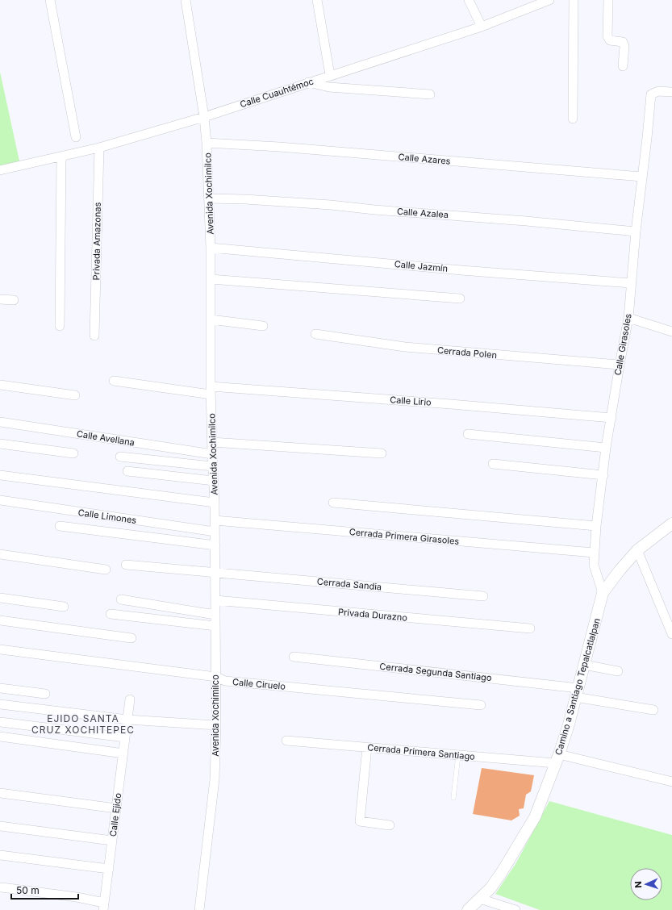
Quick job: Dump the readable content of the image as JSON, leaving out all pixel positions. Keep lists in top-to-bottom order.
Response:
{
  "streets": {
    "street": [
      "Calle Cuauhtémoc",
      "Calle Azares",
      "Avenida Xochimilco",
      "Calle Azalea",
      "Privada Amazonas",
      "Calle Jazmín",
      "Calle Girasoles",
      "Cerrada Polen",
      "Calle Lirio",
      "Calle Avellana",
      "Calle Limones",
      "Cerrada Primera Girasoles",
      "Cerrada Sandia",
      "Privada Durazno",
      "Cerrada Segunda Santiago",
      "Calle Ciruelo",
      "Camino a Santiago Tepalcatlalpan",
      "Cerrada Primera Santiago",
      "Calle Ejido"
    ]
  },
  "crossings": [
    ["Calle Cuauhtémoc", "Avenida Xochimilco"],
    ["Calle Cuauhtémoc", "Privada Amazonas"],
    ["Calle Azares", "Avenida Xochimilco"],
    ["Calle Azares", "Calle Girasoles"],
    ["Avenida Xochimilco", "Calle Azalea"],
    ["Avenida Xochimilco", "Calle Jazmín"],
    ["Avenida Xochimilco", "Calle Lirio"],
    ["Avenida Xochimilco", "Calle Avellana"],
    ["Avenida Xochimilco", "Calle Limones"],
    ["Avenida Xochimilco", "Cerrada Primera Girasoles"],
    ["Avenida Xochimilco", "Cerrada Sandia"],
    ["Avenida Xochimilco", "Privada Durazno"],
    ["Avenida Xochimilco", "Calle Ciruelo"],
    ["Calle Azalea", "Calle Girasoles"],
    ["Calle Jazmín", "Calle Girasoles"],
    ["Calle Girasoles", "Cerrada Polen"],
    ["Calle Girasoles", "Calle Lirio"],
    ["Calle Girasoles", "Cerrada Primera Girasoles"],
    ["Calle Girasoles", "Camino a Santiago Tepalcatlalpan"],
    ["Cerrada Segunda Santiago", "Camino a Santiago Tepalcatlalpan"],
    ["Camino a Santiago Tepalcatlalpan", "Cerrada Primera Santiago"]
  ],
  "districts": ["EJIDO SANTA CRUZ XOCHITEPEC"],
  "scale_bar": "50 m",
  "north": "left"
}
